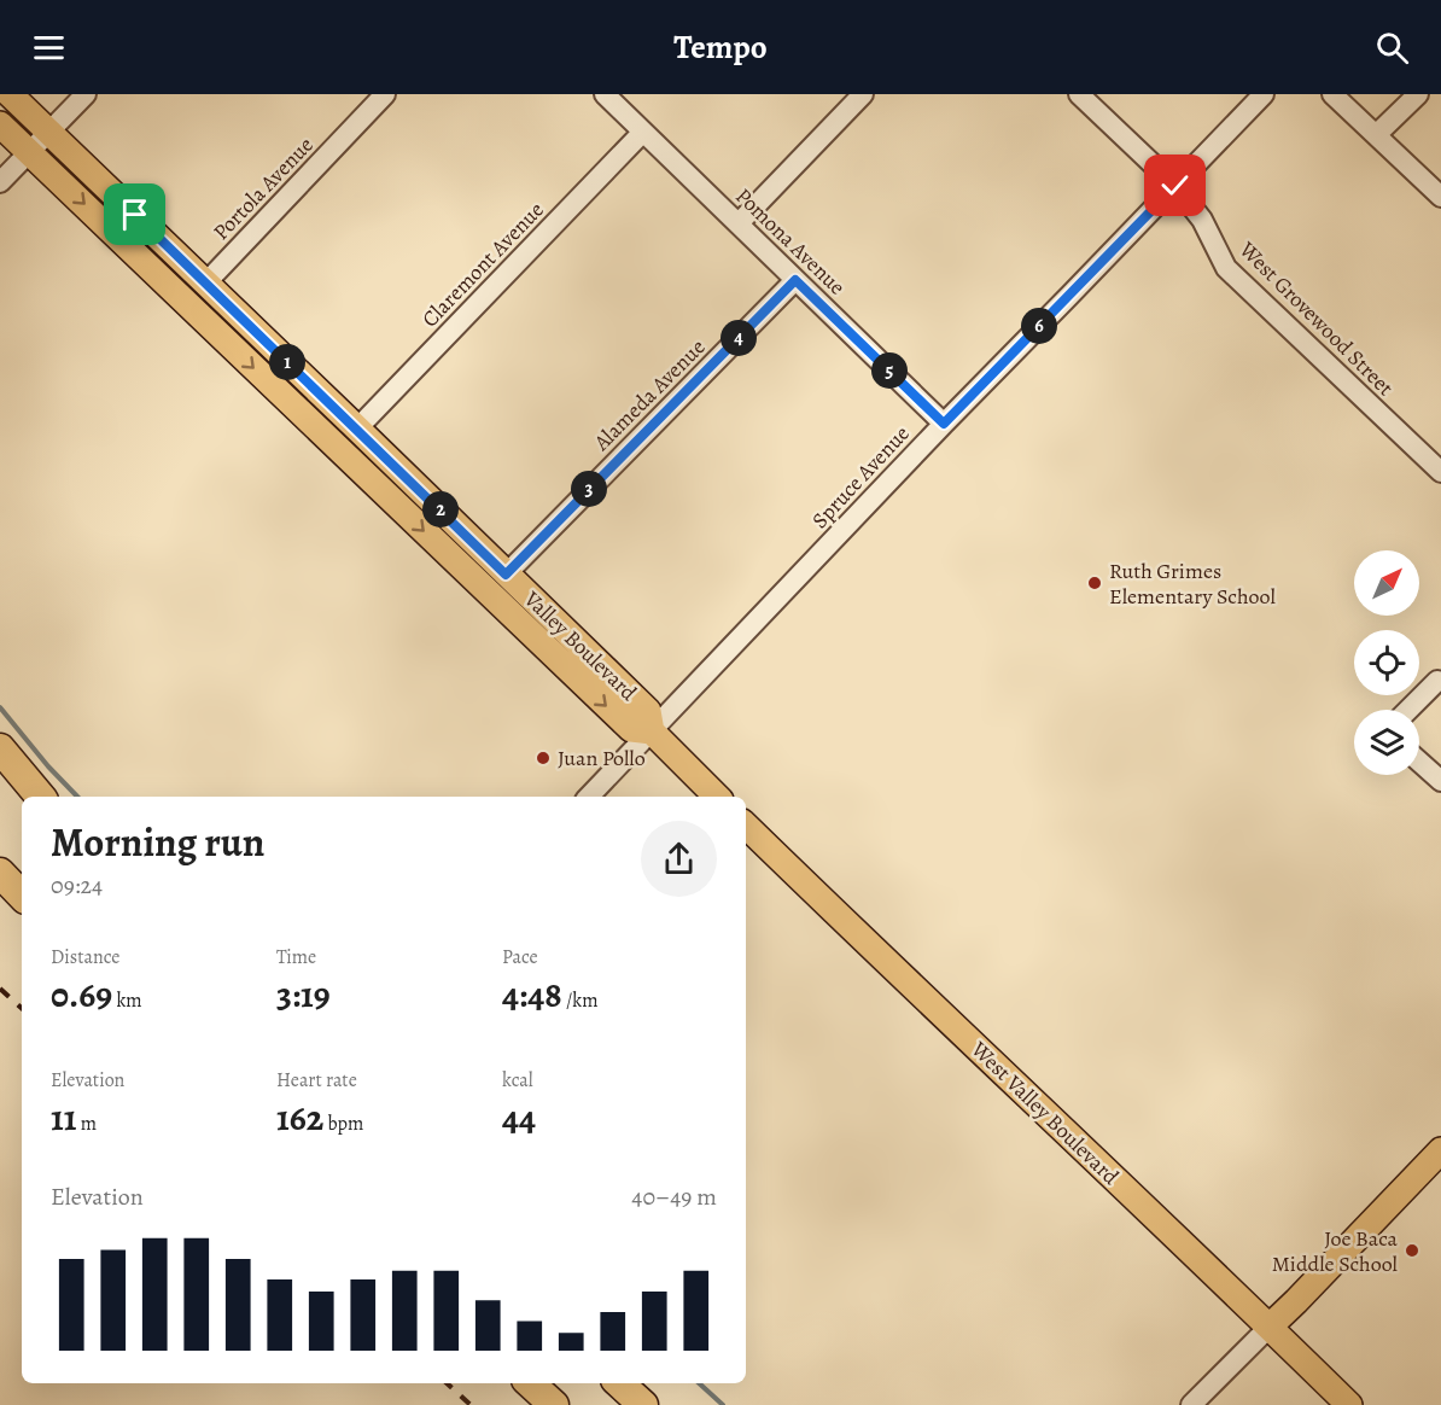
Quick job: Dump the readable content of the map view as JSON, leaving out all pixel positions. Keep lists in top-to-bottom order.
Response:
{
  "streets": {
    "main road": ["Valley Boulevard", "West Valley Boulevard"],
    "street": [
      "Portola Avenue",
      "Pomona Avenue",
      "Claremont Avenue",
      "West Grovewood Street",
      "Alameda Avenue",
      "Spruce Avenue"
    ]
  },
  "crossings": [
    ["Portola Avenue", "Valley Boulevard"],
    ["Pomona Avenue", "Claremont Avenue"],
    ["Pomona Avenue", "Alameda Avenue"],
    ["Pomona Avenue", "Spruce Avenue"],
    ["Claremont Avenue", "Valley Boulevard"],
    ["West Grovewood Street", "Spruce Avenue"],
    ["Alameda Avenue", "Valley Boulevard"],
    ["Spruce Avenue", "Valley Boulevard"]
  ],
  "places": ["Ruth Grimes Elementary School", "Juan Pollo", "Joe Baca Middle School"],
  "north": "top right",
  "page": {
    "header": "Tempo",
    "pins": [
      "6",
      "4",
      "1",
      "5",
      "3",
      "2"
    ],
    "heading": ["Morning run", "09:24"],
    "stats": [
      ["Distance", "0.69 km"],
      ["Time", "3:19"],
      ["Pace", "4:48 /km"],
      ["Elevation", "11 m"],
      ["Heart rate", "162 bpm"],
      ["kcal", "44"]
    ],
    "chart": ["Elevation", "40–49 m"]
  }
}
